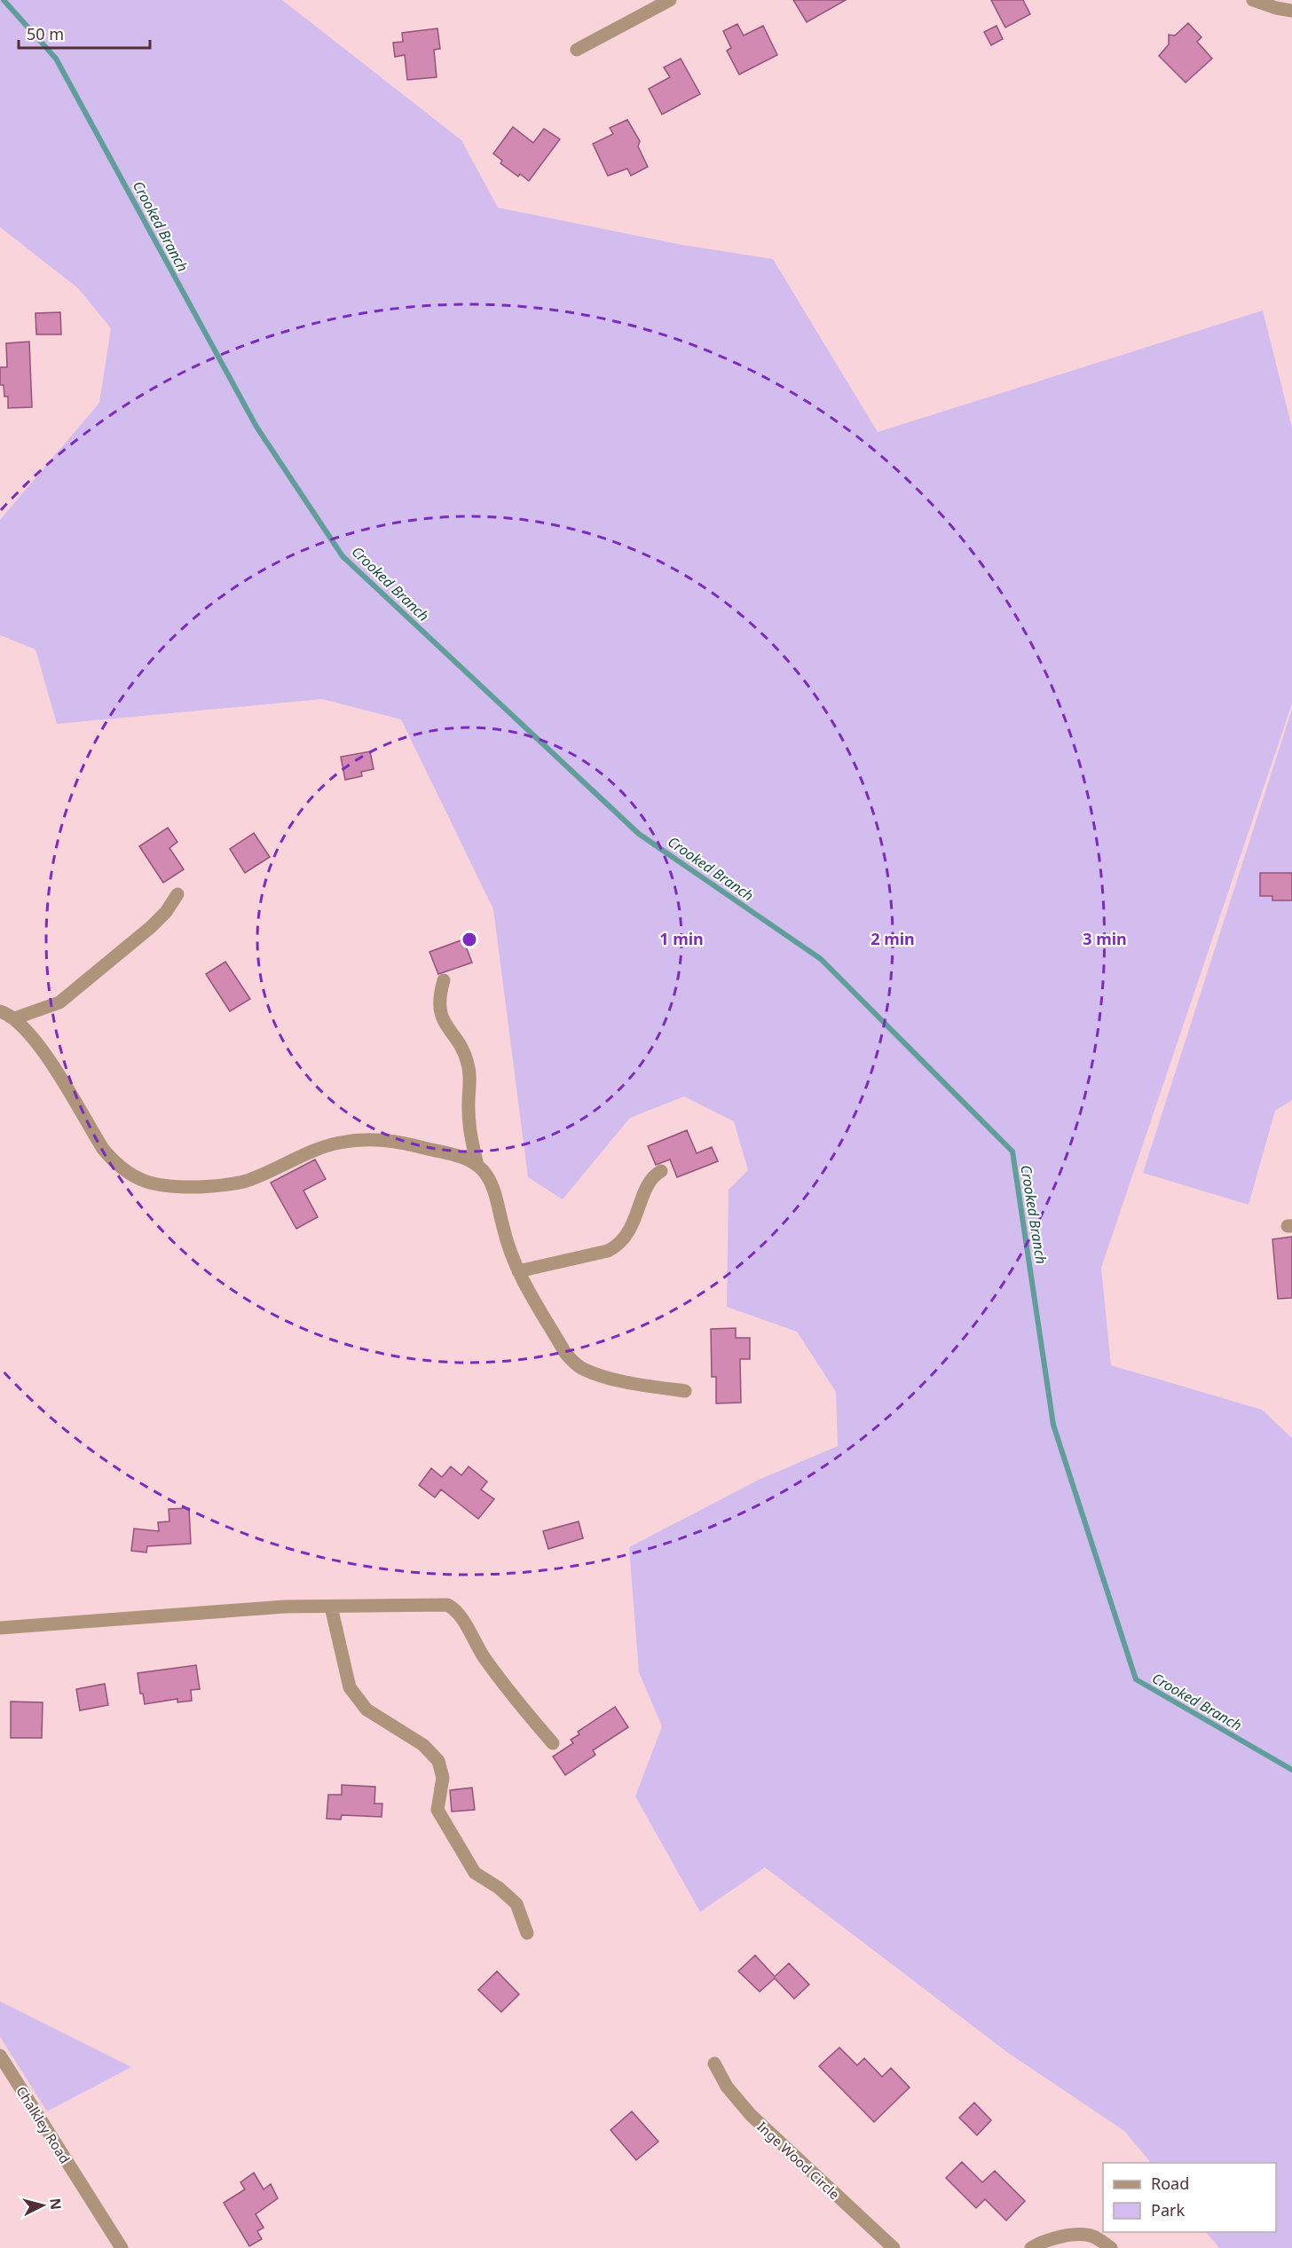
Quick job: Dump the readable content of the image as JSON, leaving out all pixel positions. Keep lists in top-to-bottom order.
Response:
{
  "streets": {
    "street": ["Chalkley Road", "Inge Wood Circle"]
  },
  "water": ["Crooked Branch"],
  "legend": ["Road", "Park"],
  "scale_bar": "50 m",
  "north": "right",
  "rings": ["1 min", "2 min", "3 min"]
}
